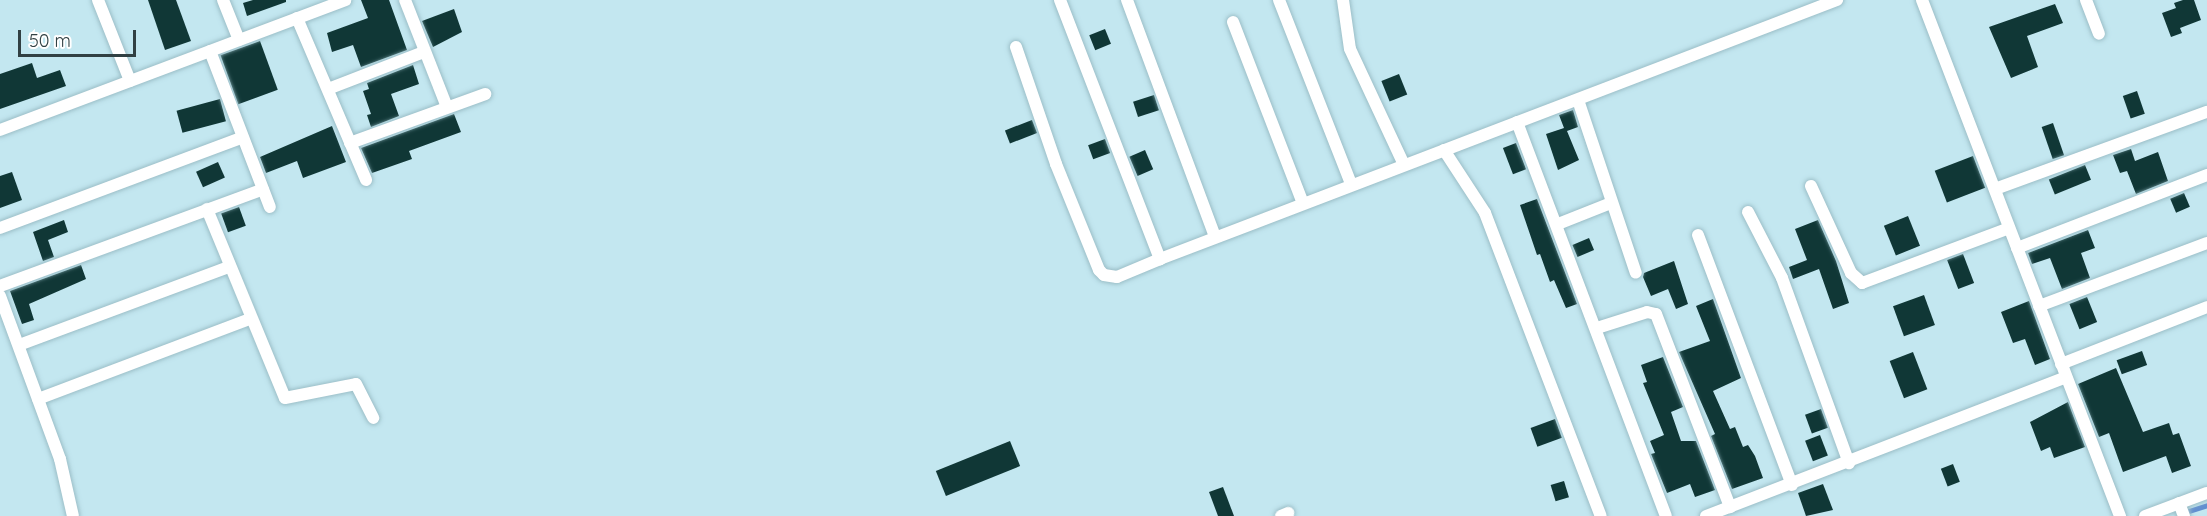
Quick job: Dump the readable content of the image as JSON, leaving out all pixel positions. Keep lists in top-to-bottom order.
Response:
{
  "scale_bar": "50 m"
}
